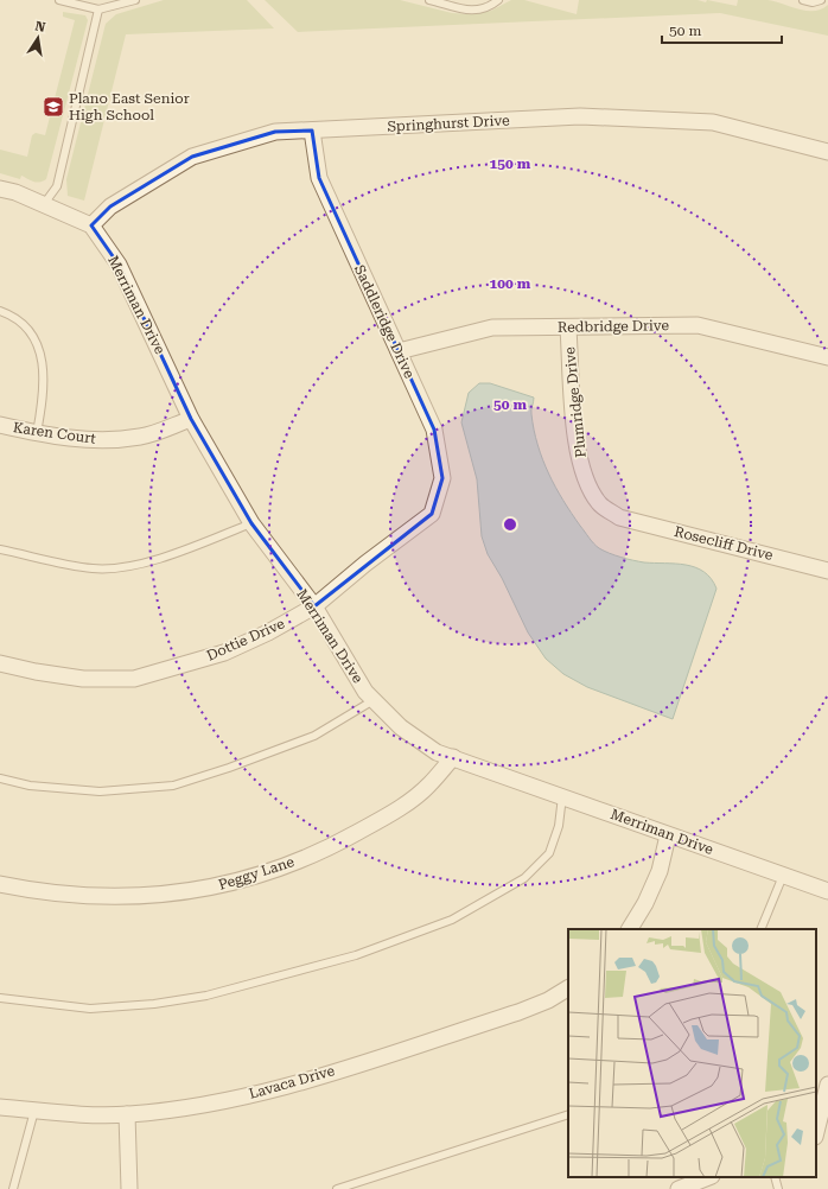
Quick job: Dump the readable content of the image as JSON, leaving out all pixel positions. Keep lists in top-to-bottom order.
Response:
{
  "streets": {
    "street": [
      "Springhurst Drive",
      "Merriman Drive",
      "Saddleridge Drive",
      "Redbridge Drive",
      "Plumridge Drive",
      "Karen Court",
      "Rosecliff Drive",
      "Dottie Drive",
      "Peggy Lane",
      "Lavaca Drive"
    ]
  },
  "crossings": [
    ["Springhurst Drive", "Merriman Drive"],
    ["Springhurst Drive", "Saddleridge Drive"],
    ["Merriman Drive", "Karen Court"],
    ["Merriman Drive", "Dottie Drive"],
    ["Merriman Drive", "Peggy Lane"],
    ["Saddleridge Drive", "Redbridge Drive"],
    ["Saddleridge Drive", "Dottie Drive"],
    ["Redbridge Drive", "Plumridge Drive"],
    ["Plumridge Drive", "Rosecliff Drive"]
  ],
  "places": {
    "school or university": ["Plano East Senior High School"]
  },
  "scale_bar": "50 m",
  "north": "top",
  "rings": ["150 m", "100 m", "50 m"]
}
